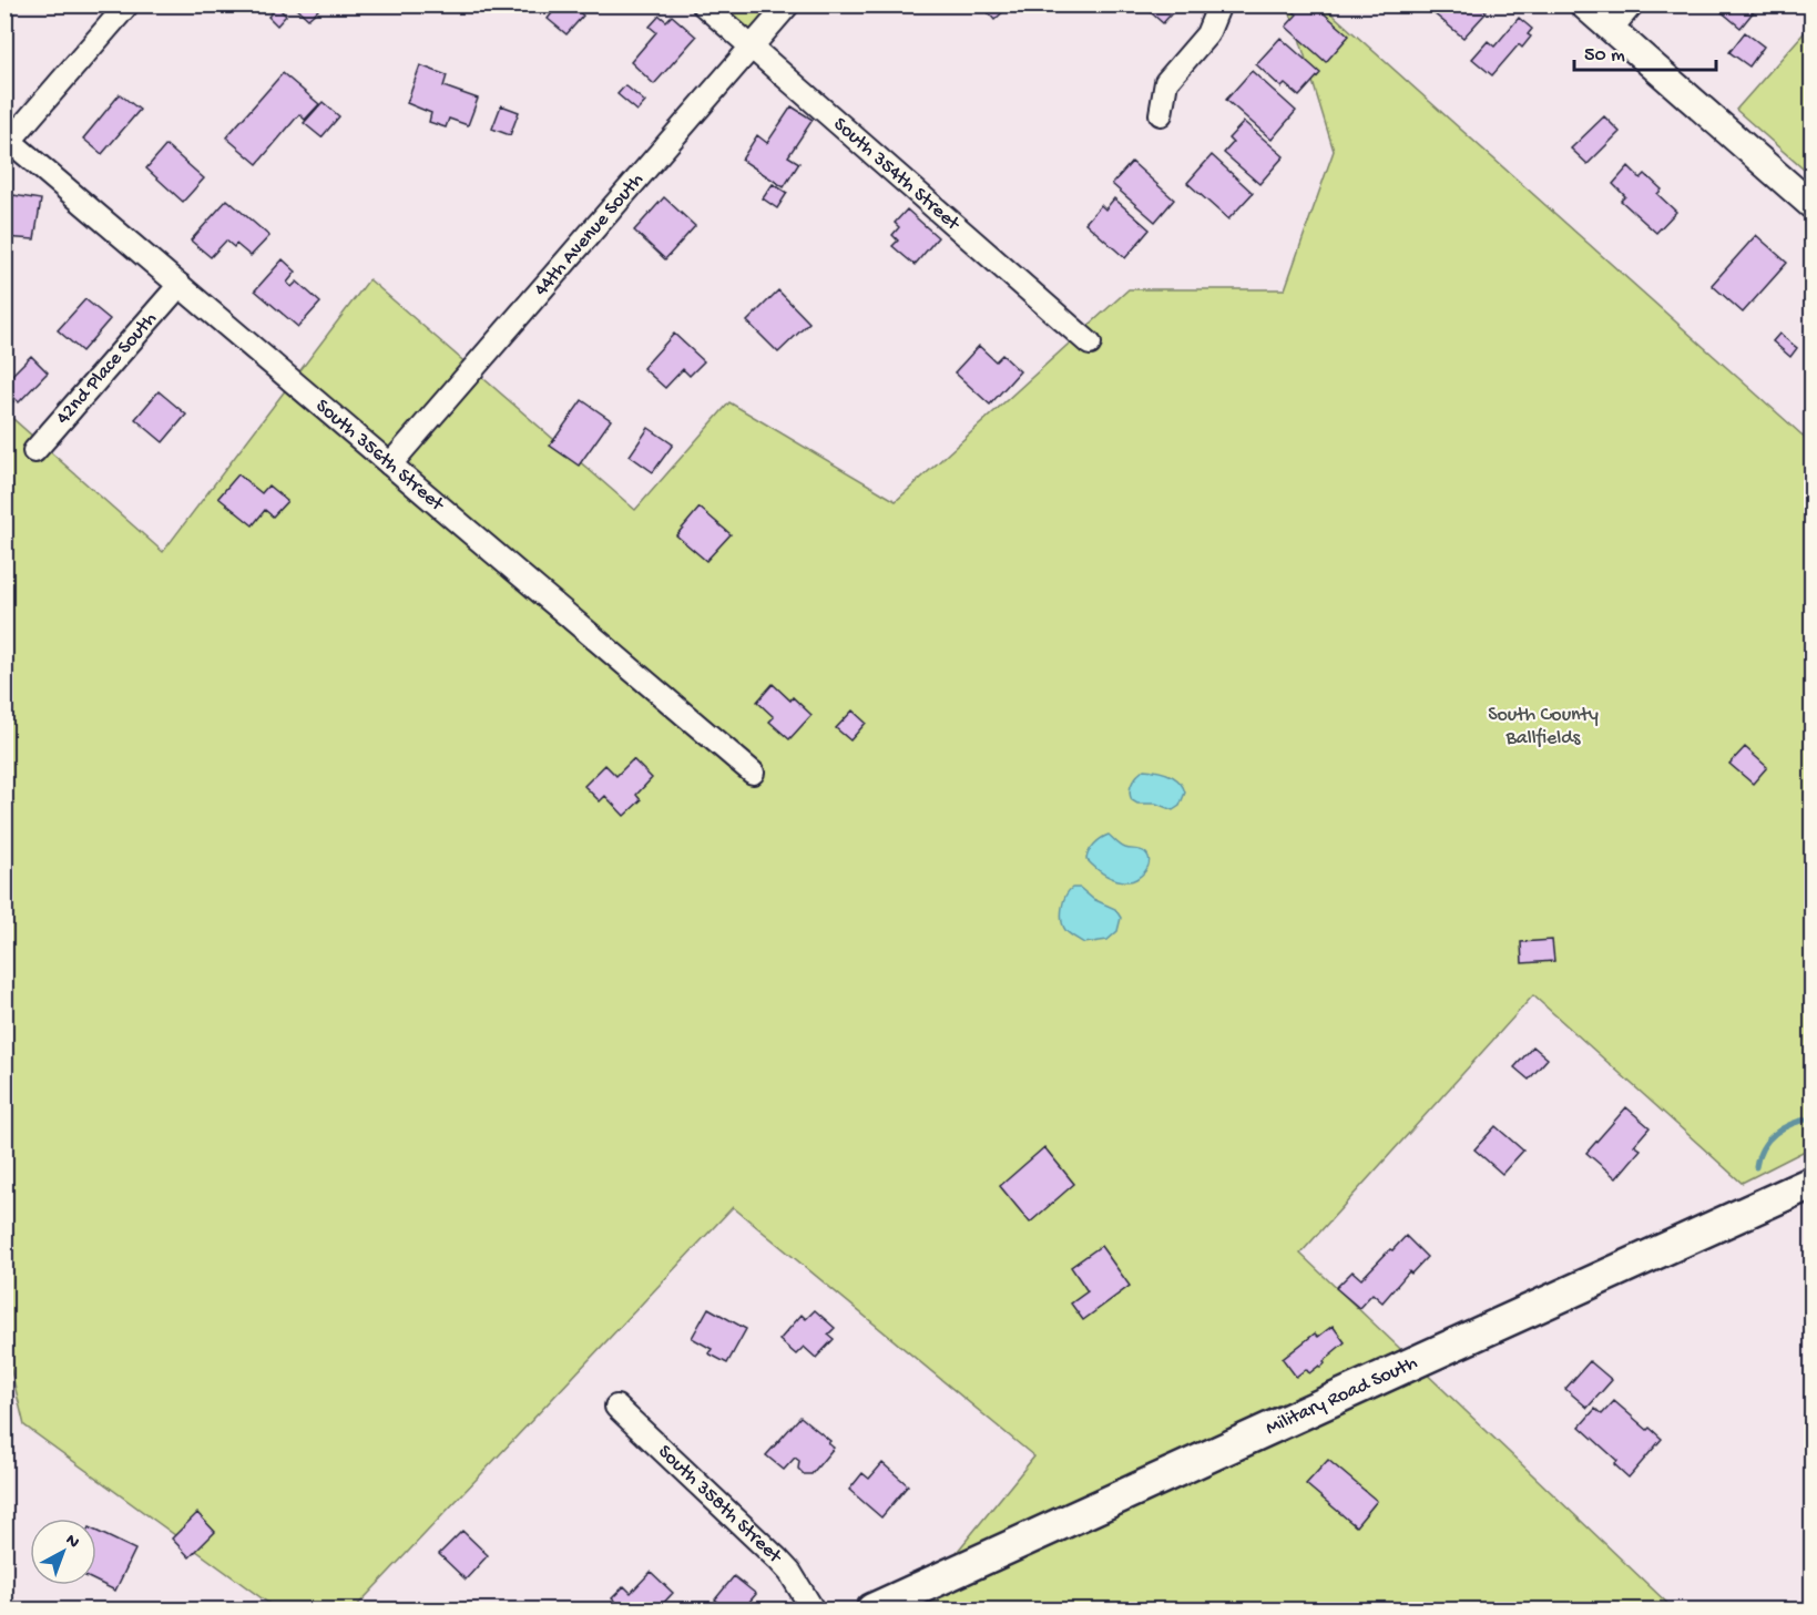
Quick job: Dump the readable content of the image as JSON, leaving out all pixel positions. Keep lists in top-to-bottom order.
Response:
{
  "streets": {
    "main road": ["Military Road South"],
    "street": [
      "South 354th Street",
      "44th Avenue South",
      "42nd Place South",
      "South 356th Street",
      "South 358th Street"
    ]
  },
  "crossings": [
    ["South 354th Street", "44th Avenue South"],
    ["44th Avenue South", "South 356th Street"],
    ["42nd Place South", "South 356th Street"]
  ],
  "parks": ["South County Ballfields"],
  "scale_bar": "50 m",
  "north": "top right"
}
